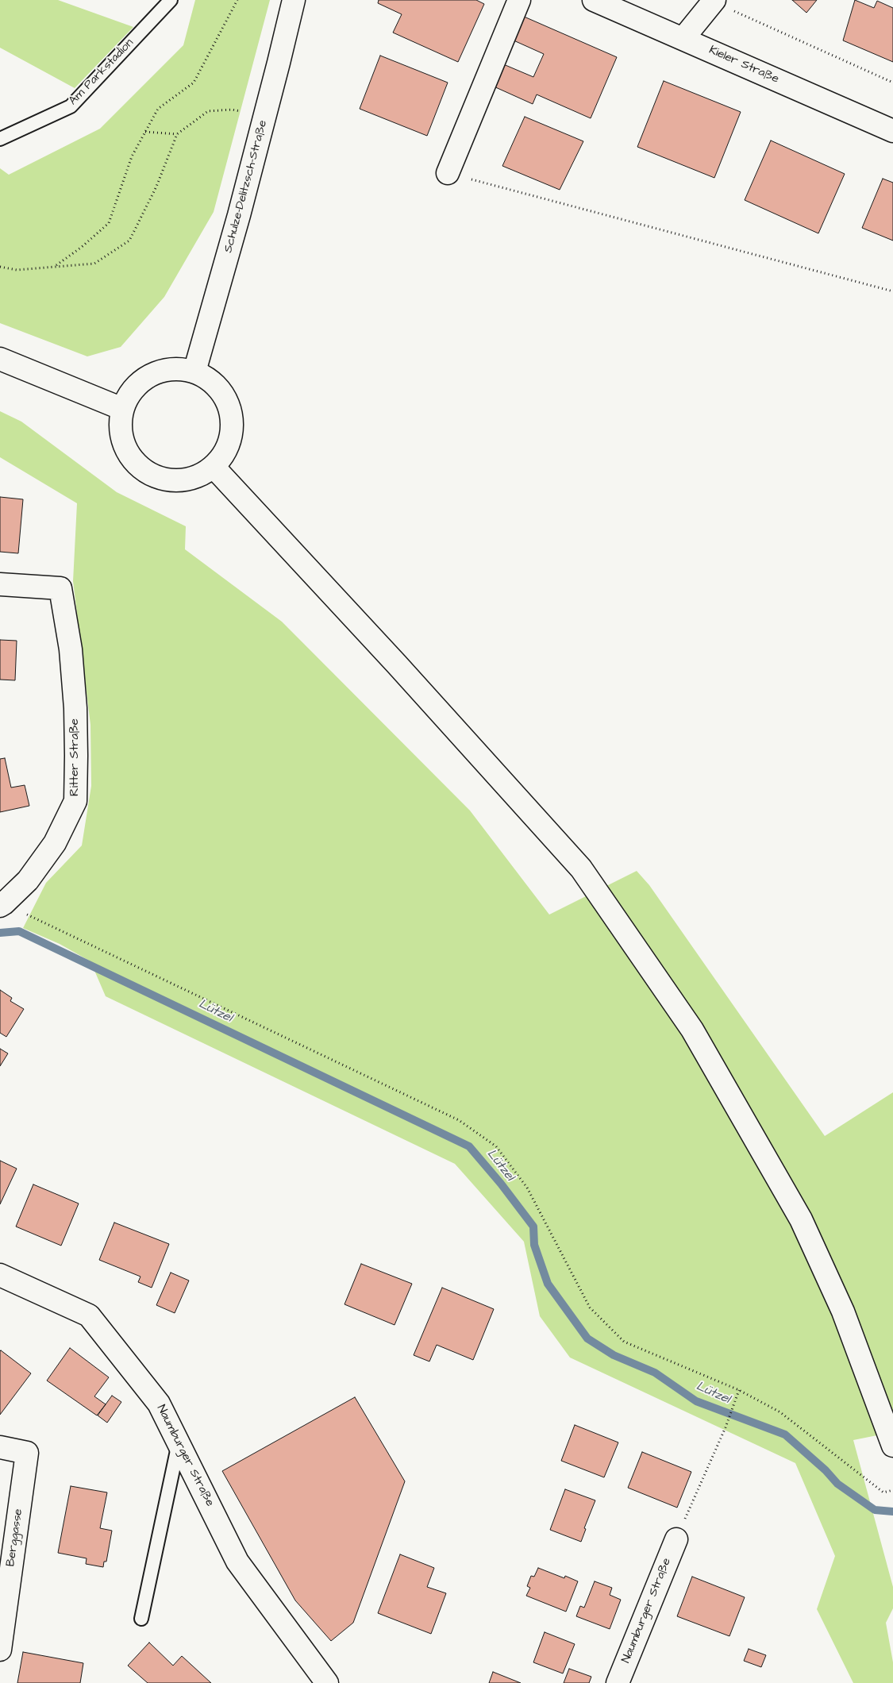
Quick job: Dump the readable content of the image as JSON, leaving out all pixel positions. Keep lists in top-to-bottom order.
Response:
{
  "streets": {
    "main road": [
      "Kieler Straße",
      "Schulze-Delitzsch-Straße",
      "Ritter Straße",
      "Naumburger Straße",
      "Berggasse"
    ],
    "lane": ["Am Parkstadion"]
  },
  "water": ["Lützel"]
}
